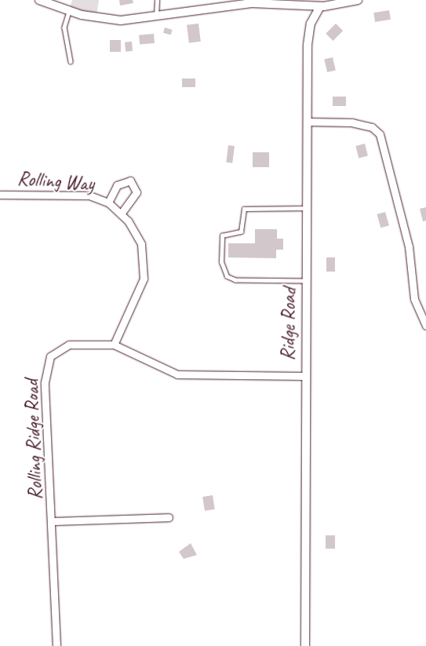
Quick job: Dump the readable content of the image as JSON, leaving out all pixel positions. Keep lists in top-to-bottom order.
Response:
{
  "streets": {
    "street": ["Rolling Way", "Ridge Road", "Rolling Ridge Road"]
  },
  "crossings": [
    ["Rolling Way", "Rolling Ridge Road"],
    ["Ridge Road", "Rolling Ridge Road"]
  ]
}
